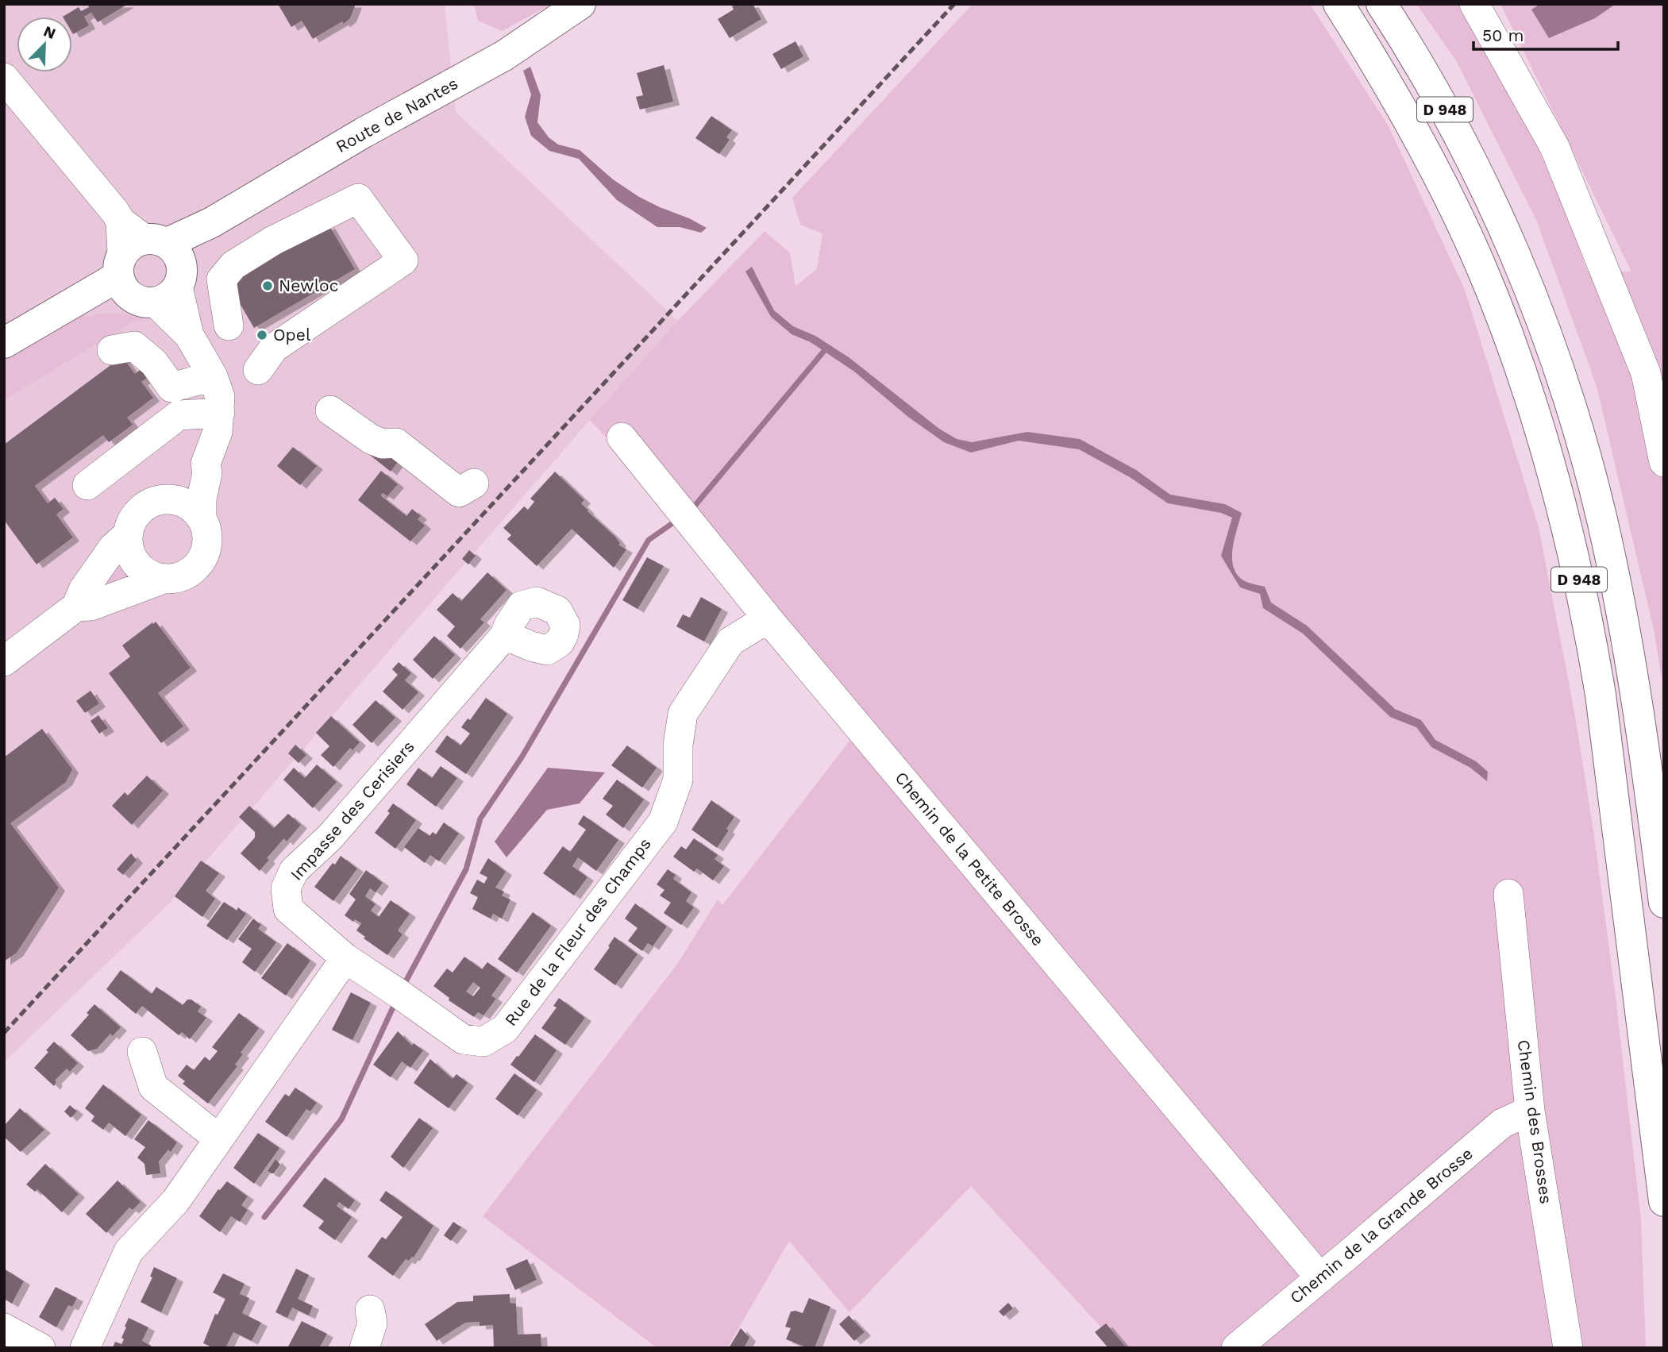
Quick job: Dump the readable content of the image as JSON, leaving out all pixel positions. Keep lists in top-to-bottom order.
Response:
{
  "streets": {
    "main road": ["D 948", "Route de Nantes"],
    "street": [
      "Impasse des Cerisiers",
      "Chemin de la Petite Brosse",
      "Rue de la Fleur des Champs",
      "Chemin des Brosses",
      "Chemin de la Grande Brosse"
    ]
  },
  "crossings": [
    ["Impasse des Cerisiers", "Rue de la Fleur des Champs"],
    ["Chemin de la Petite Brosse", "Rue de la Fleur des Champs"],
    ["Chemin de la Petite Brosse", "Chemin de la Grande Brosse"],
    ["Chemin des Brosses", "Chemin de la Grande Brosse"]
  ],
  "places": ["Newloc", "Opel"],
  "scale_bar": "50 m",
  "north": "top right"
}
